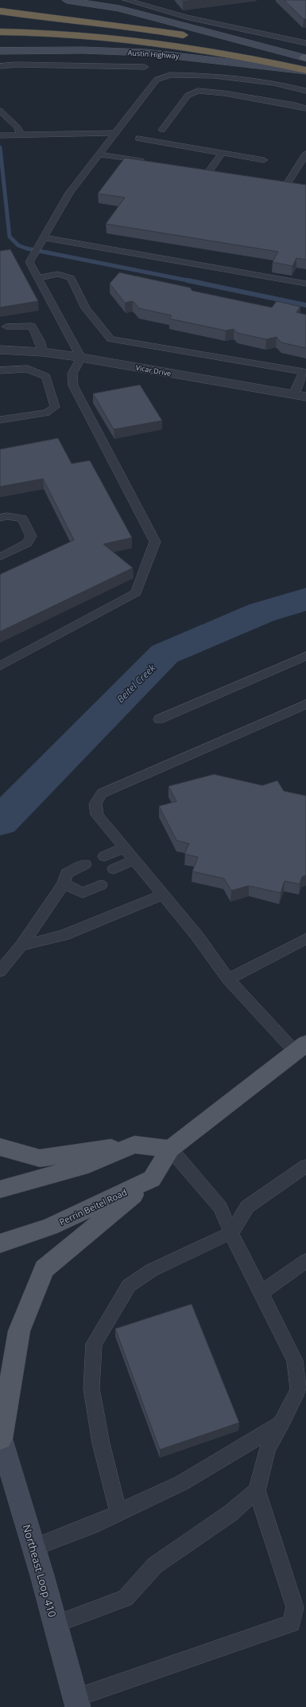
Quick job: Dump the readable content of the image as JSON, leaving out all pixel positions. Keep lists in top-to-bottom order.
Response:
{
  "streets": {
    "main road": ["Austin Highway", "Perrin Beitel Road", "Northeast Loop 410"],
    "street": ["Vicar Drive"]
  },
  "water": ["Beitel Creek"]
}
